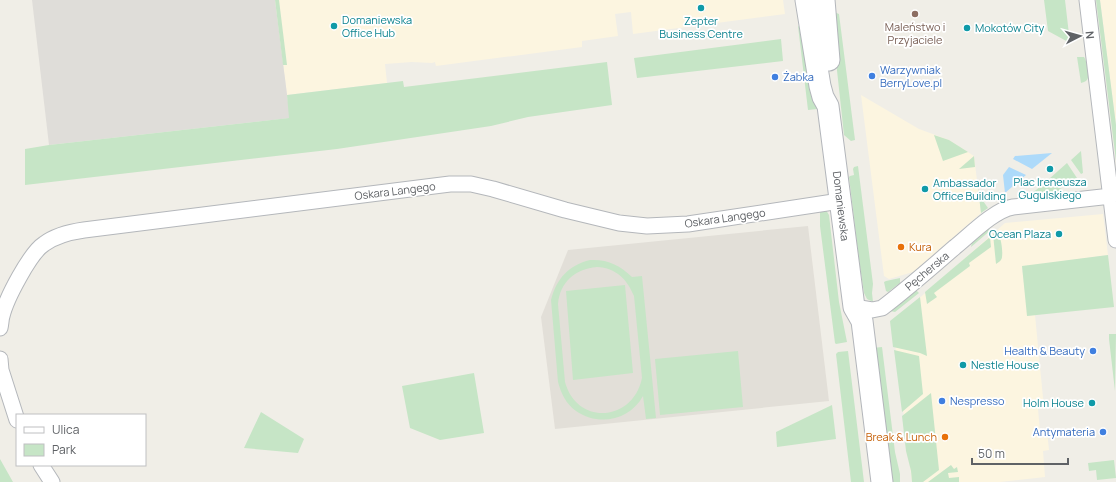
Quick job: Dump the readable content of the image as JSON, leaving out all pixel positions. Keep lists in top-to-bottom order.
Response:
{
  "streets": {
    "street": ["Oskara Langego", "Domaniewska", "Pęcherska"]
  },
  "crossings": [
    ["Oskara Langego", "Domaniewska"],
    ["Domaniewska", "Pęcherska"]
  ],
  "places": [
    "Zepter Business Centre",
    "Maleństwo i Przyjaciele",
    "Domaniewska Office Hub",
    "Mokotów City",
    "Warzywniak BerryLove.pl",
    "Żabka",
    "Plac Ireneusza Gugulskiego",
    "Ambassador Office Building",
    "Ocean Plaza",
    "Kura",
    "Health & Beauty",
    "Nestle House",
    "Nespresso",
    "Holm House",
    "Antymateria",
    "Break & Lunch"
  ],
  "legend": ["Ulica", "Park"],
  "scale_bar": "50 m",
  "north": "right"
}
